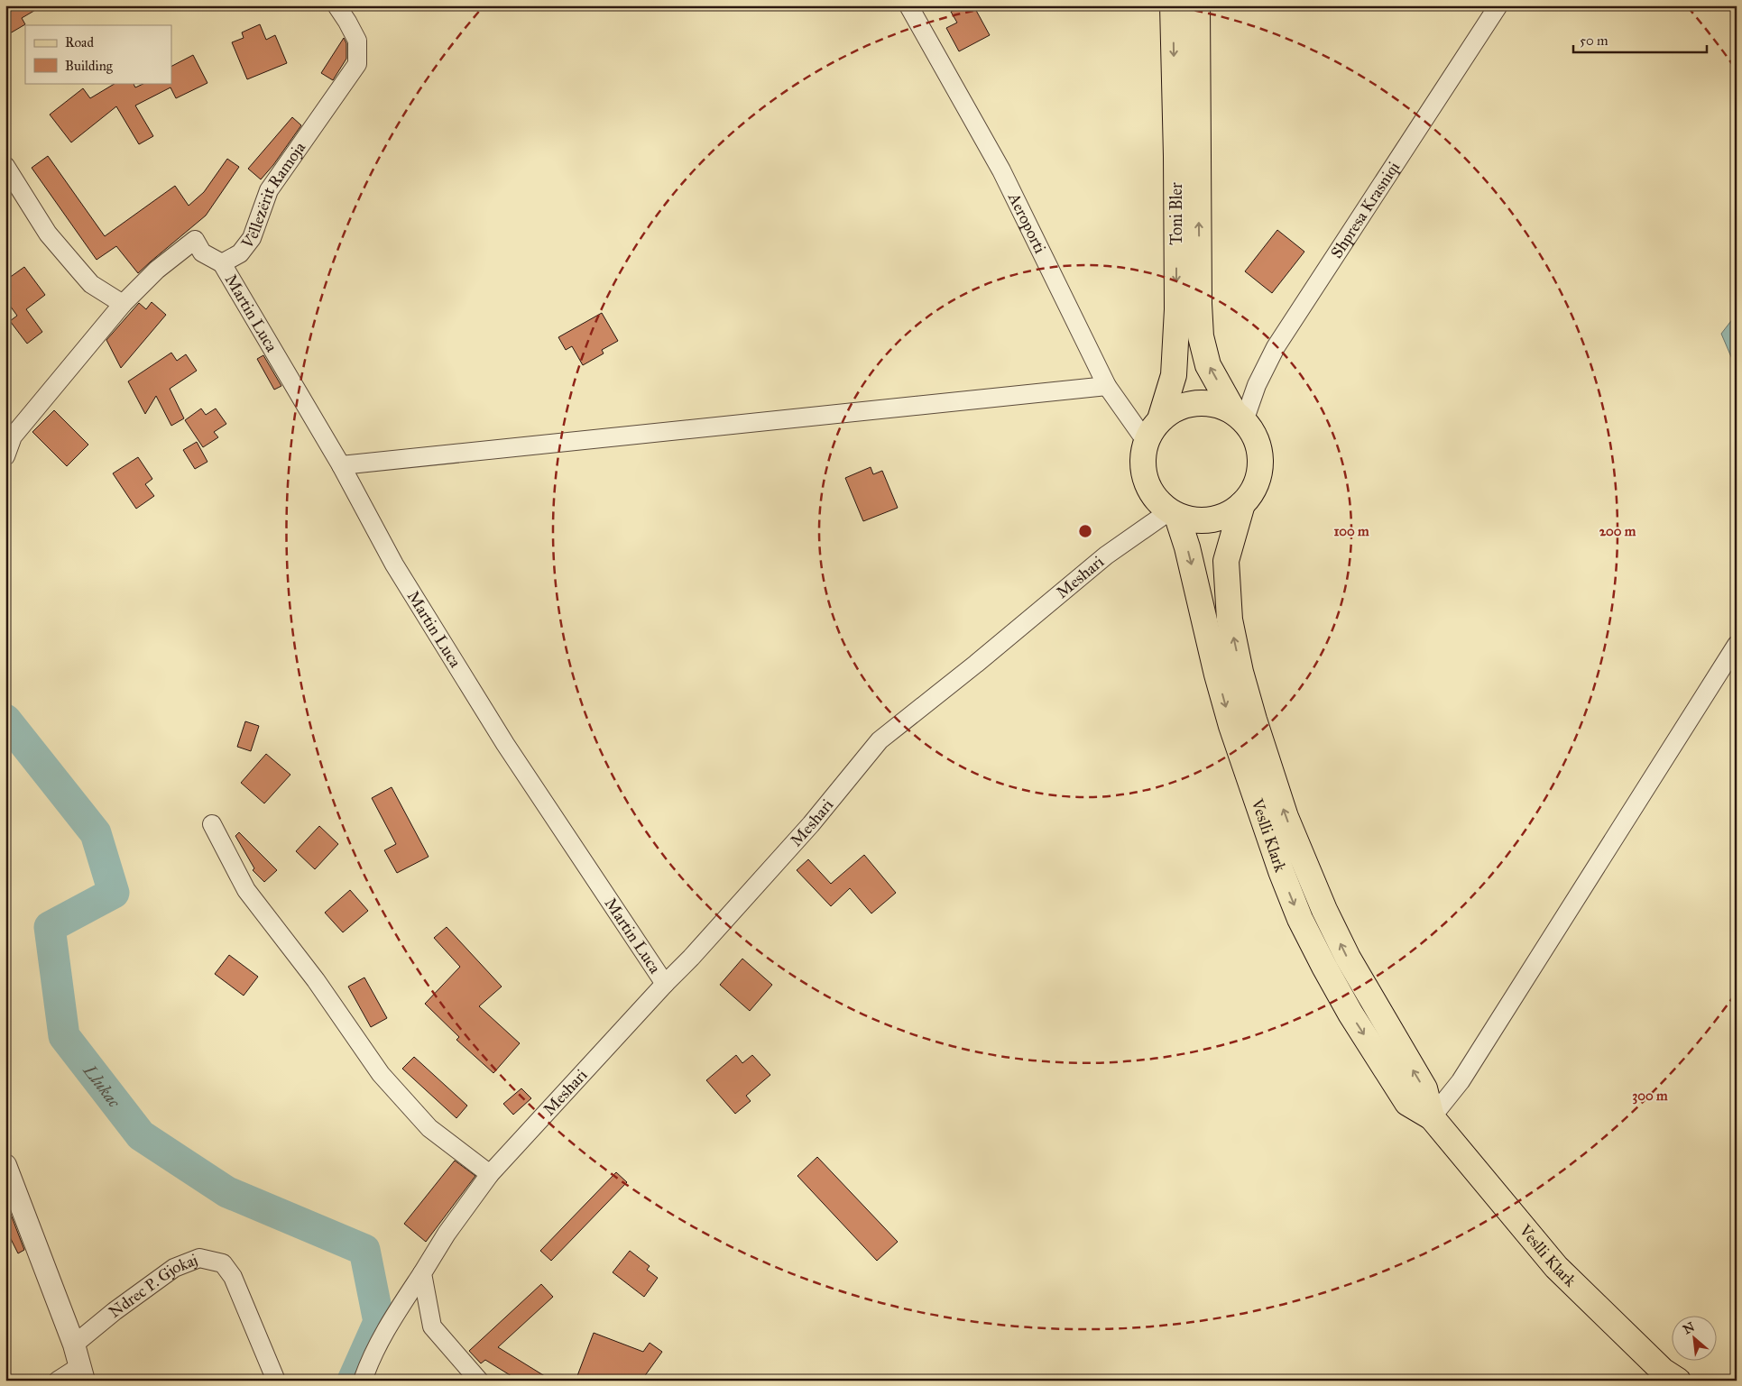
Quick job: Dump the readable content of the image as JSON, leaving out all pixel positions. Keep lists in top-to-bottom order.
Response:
{
  "streets": {
    "main road": ["Toni Bler", "Veslli Klark"],
    "street": [
      "Vëllezërit Ramoja",
      "Shpresa Krasniqi",
      "Aeroporti",
      "Martin Luca",
      "Meshari",
      "Ndrec P. Gjokaj"
    ]
  },
  "crossings": [
    ["Vëllezërit Ramoja", "Martin Luca"],
    ["Shpresa Krasniqi", "Toni Bler"],
    ["Shpresa Krasniqi", "Aeroporti"],
    ["Shpresa Krasniqi", "Meshari"],
    ["Shpresa Krasniqi", "Veslli Klark"],
    ["Toni Bler", "Aeroporti"],
    ["Toni Bler", "Meshari"],
    ["Toni Bler", "Veslli Klark"],
    ["Aeroporti", "Meshari"],
    ["Aeroporti", "Veslli Klark"],
    ["Martin Luca", "Meshari"],
    ["Meshari", "Veslli Klark"]
  ],
  "water": ["Llukac"],
  "legend": ["Road", "Building"],
  "scale_bar": "50 m",
  "north": "top left",
  "rings": ["100 m", "200 m", "300 m"]
}
